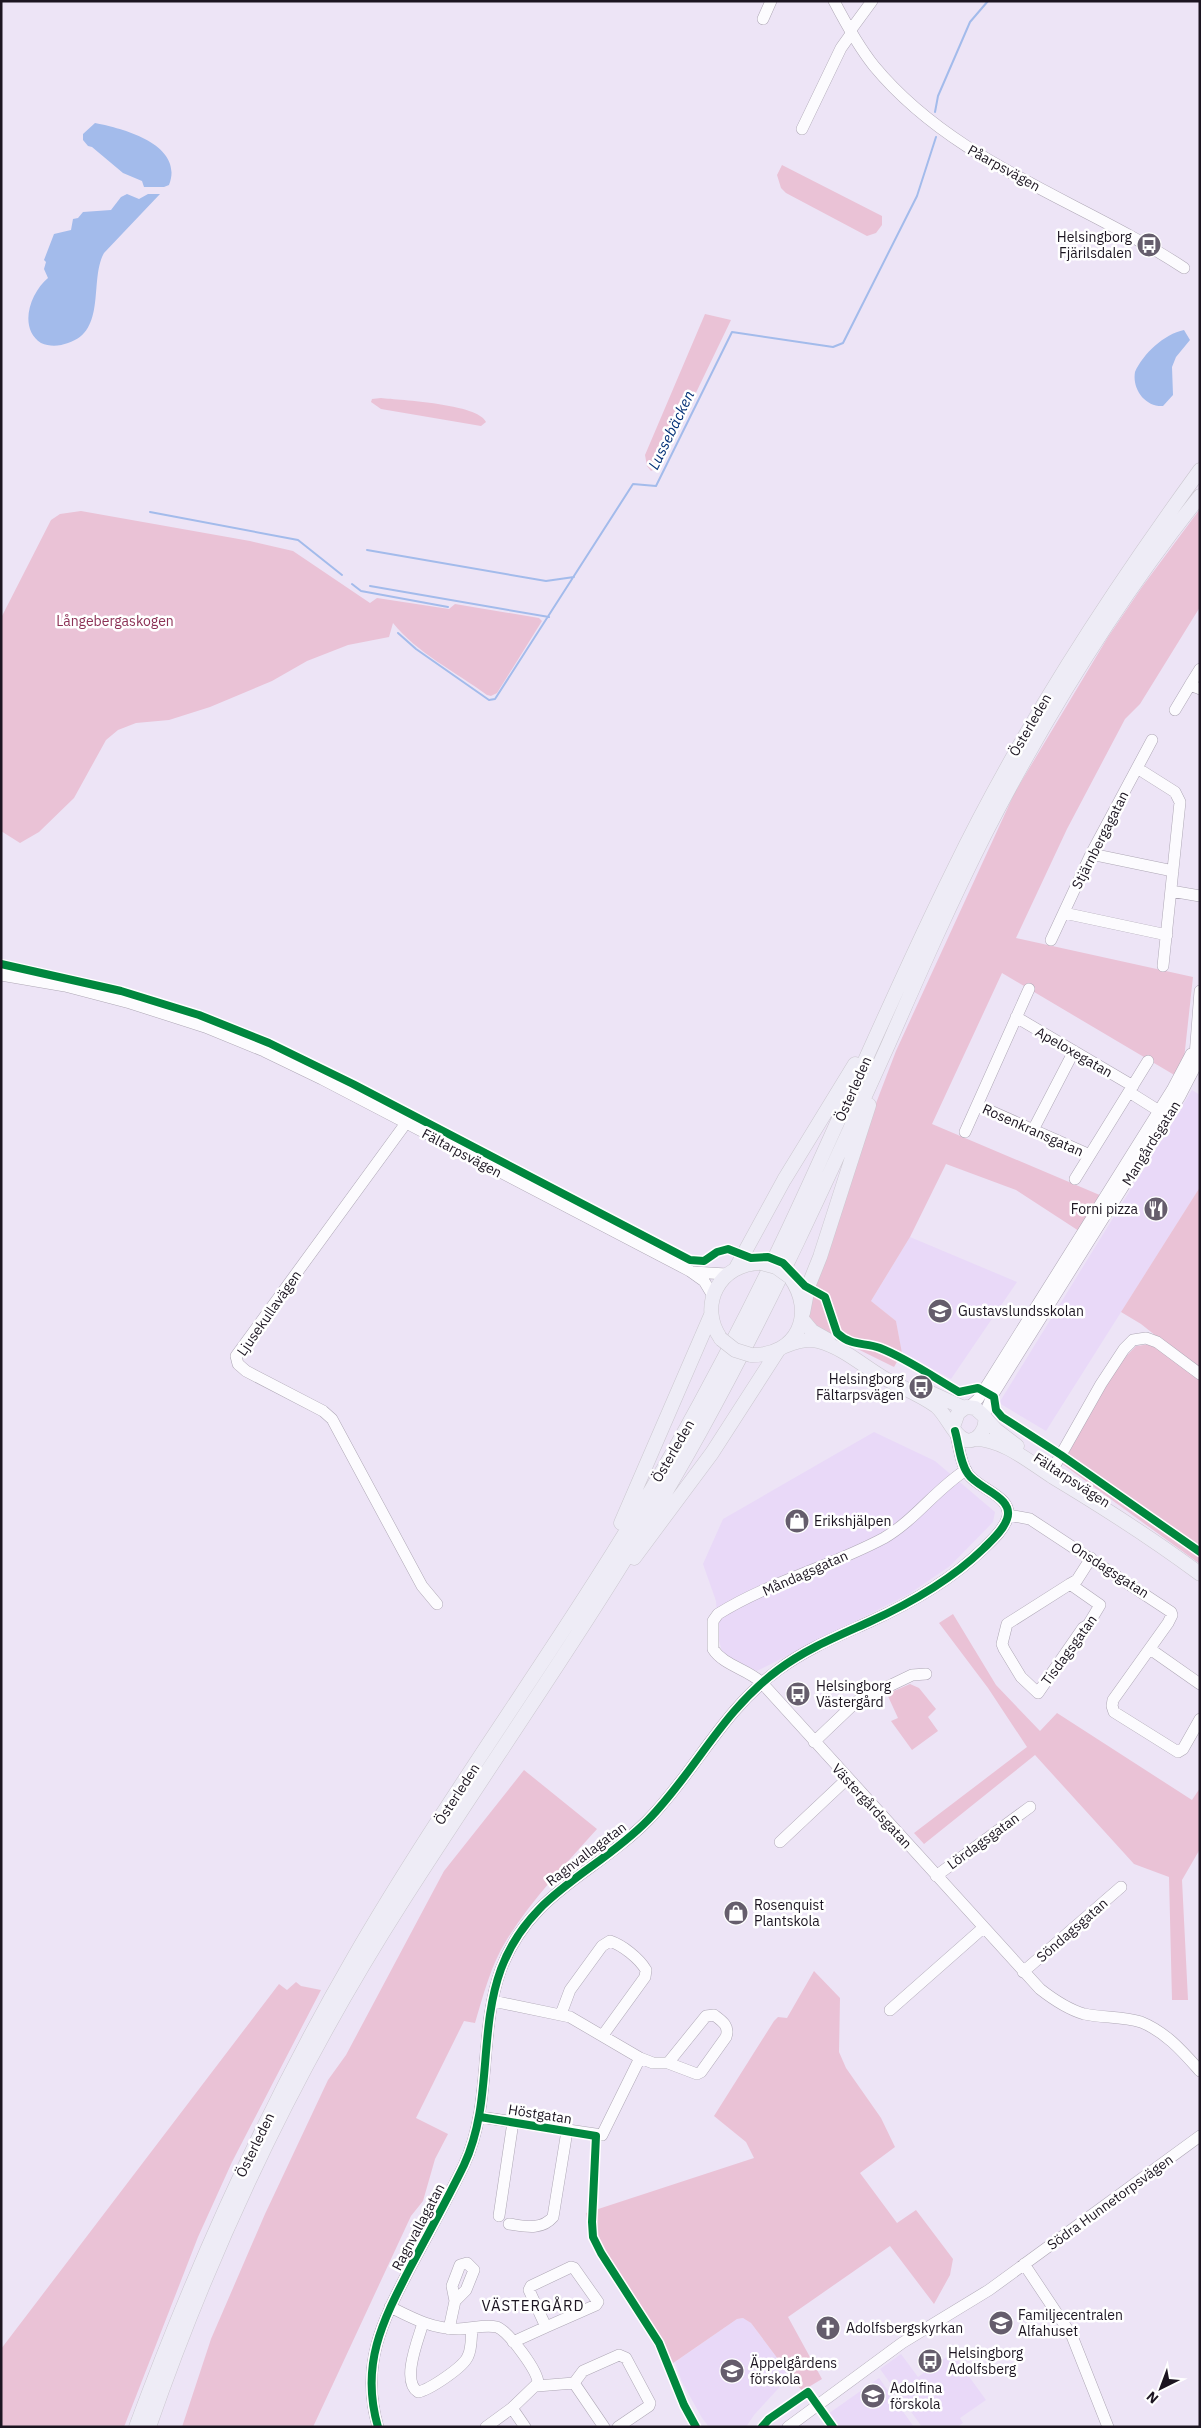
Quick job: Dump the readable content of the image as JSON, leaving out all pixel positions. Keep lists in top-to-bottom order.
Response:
{
  "streets": {
    "main road": ["Österleden", "Fältarpsvägen"],
    "street": [
      "Påarpsvägen",
      "Stjärnbergagatan",
      "Apeloxegatan",
      "Rosenkransgatan",
      "Mangårdsgatan",
      "Ljusekullavägen",
      "Onsdagsgatan",
      "Måndagsgatan",
      "Tisdagsgatan",
      "Västergårdsgatan",
      "Lördagsgatan",
      "Ragnvallagatan",
      "Söndagsgatan",
      "Höstgatan",
      "Södra Hunnetorpsvägen"
    ]
  },
  "crossings": [
    ["Apeloxegatan", "Rosenkransgatan"],
    ["Apeloxegatan", "Mangårdsgatan"],
    ["Mangårdsgatan", "Fältarpsvägen"],
    ["Fältarpsvägen", "Ljusekullavägen"],
    ["Onsdagsgatan", "Tisdagsgatan"],
    ["Onsdagsgatan", "Ragnvallagatan"],
    ["Måndagsgatan", "Västergårdsgatan"],
    ["Måndagsgatan", "Ragnvallagatan"],
    ["Västergårdsgatan", "Lördagsgatan"],
    ["Västergårdsgatan", "Ragnvallagatan"],
    ["Västergårdsgatan", "Söndagsgatan"],
    ["Ragnvallagatan", "Höstgatan"]
  ],
  "districts": ["VÄSTERGÅRD"],
  "water": ["Lussebäcken"],
  "parks": ["Långebergaskogen"],
  "places": {
    "bus stop": [
      "Helsingborg Fjärilsdalen",
      "Helsingborg Fältarpsvägen",
      "Helsingborg Västergård",
      "Helsingborg Adolfsberg"
    ],
    "restaurant": ["Forni pizza"],
    "school or university": [
      "Gustavslundsskolan",
      "Familjecentralen Alfahuset",
      "Äppelgårdens förskola",
      "Adolfina förskola"
    ],
    "shop": ["Erikshjälpen", "Rosenquist Plantskola"],
    "church": ["Adolfsbergskyrkan"]
  },
  "north": "bottom left"
}
